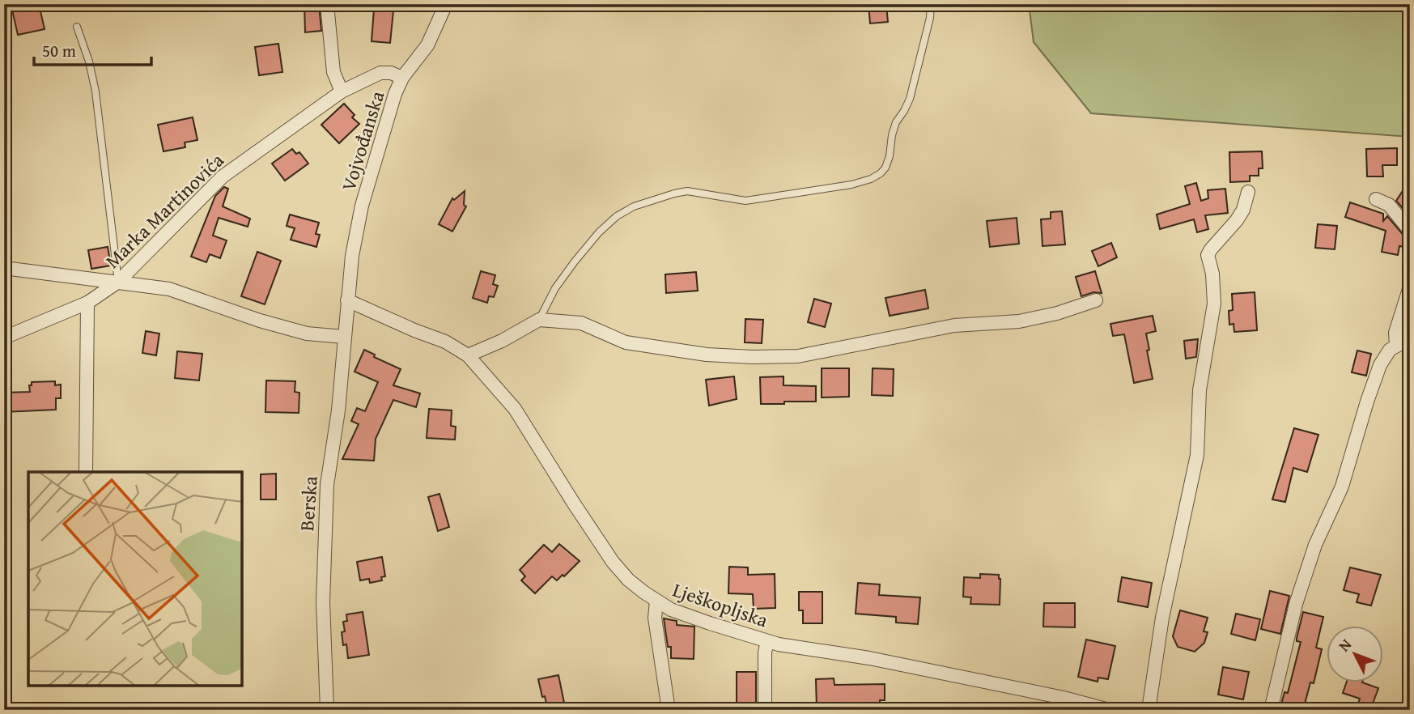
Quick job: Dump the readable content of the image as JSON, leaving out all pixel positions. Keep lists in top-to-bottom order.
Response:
{
  "streets": {
    "street": [
      "Vojvođanska",
      "Marka Martinovića",
      "Berska",
      "Lješkopljska"
    ]
  },
  "crossings": [
    ["Vojvođanska", "Marka Martinovića"],
    ["Vojvođanska", "Berska"],
    ["Vojvođanska", "Lješkopljska"],
    ["Berska", "Lješkopljska"]
  ],
  "scale_bar": "50 m",
  "north": "top left"
}
